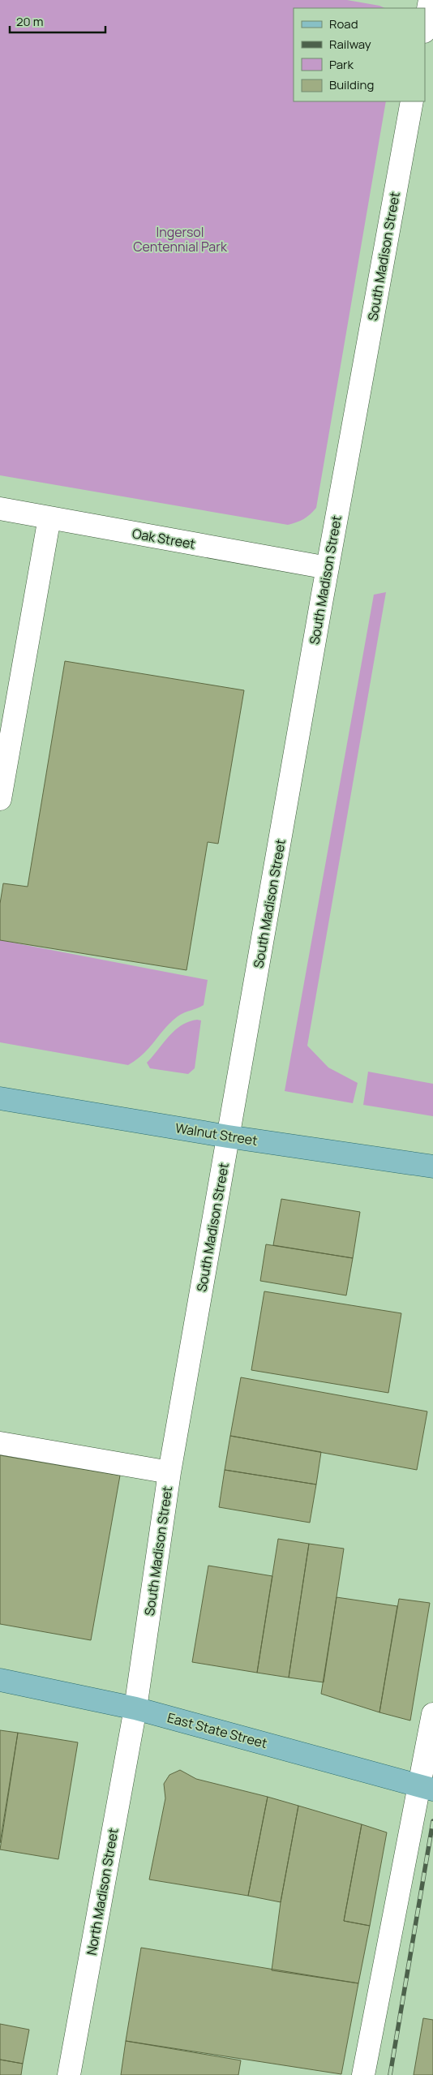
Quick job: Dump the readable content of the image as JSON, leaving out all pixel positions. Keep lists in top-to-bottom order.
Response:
{
  "streets": {
    "main road": ["Walnut Street", "East State Street"],
    "street": ["South Madison Street", "Oak Street", "North Madison Street"]
  },
  "crossings": [
    ["South Madison Street", "Oak Street"],
    ["South Madison Street", "Walnut Street"],
    ["South Madison Street", "East State Street"],
    ["South Madison Street", "North Madison Street"],
    ["East State Street", "North Madison Street"]
  ],
  "parks": ["Ingersol Centennial Park"],
  "legend": [
    "Road",
    "Railway",
    "Park",
    "Building"
  ],
  "scale_bar": "20 m"
}
